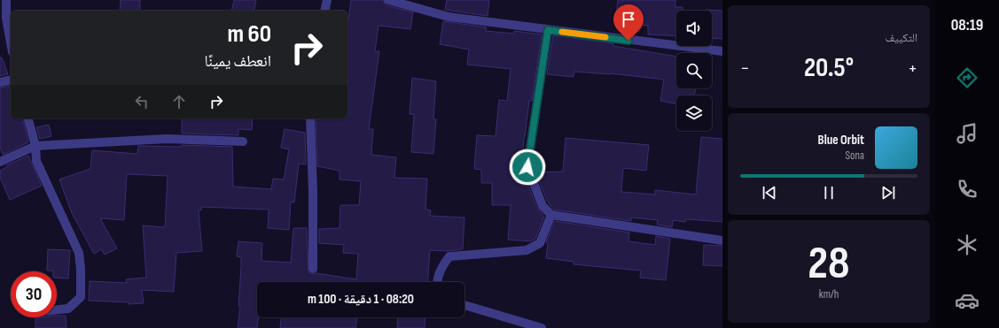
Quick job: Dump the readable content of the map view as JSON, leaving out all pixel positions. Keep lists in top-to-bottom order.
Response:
{
  "page": {
    "tabs": "08:19",
    "tile": [
      "التكييف",
      ["28", "km/h"]
    ],
    "turn": ["60 m", "انعطف يمينًا"],
    "heat": ["−", "20.5°", "+"],
    "song": ["Blue Orbit", "Sona"],
    "limit": "30",
    "trip": "08:20 · 1 دقيقة · 100 m"
  }
}
